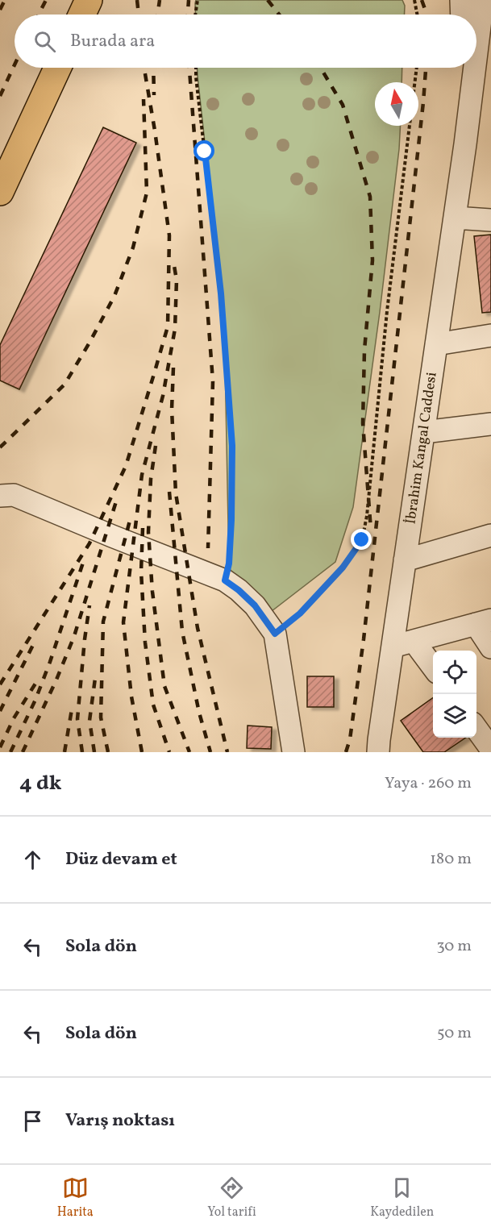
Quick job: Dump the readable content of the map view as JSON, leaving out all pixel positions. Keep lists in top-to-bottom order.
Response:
{
  "streets": {
    "street": ["İbrahim Kangal Caddesi"]
  },
  "north": "top",
  "page": {
    "search": "Burada ara",
    "heading": ["4 dk", "Yaya · 260 m"],
    "list": [
      ["Düz devam et", "180 m"],
      ["Sola dön", "30 m"],
      ["Sola dön", "50 m"],
      "Varış noktası"
    ],
    "nav": ["Harita", "Yol tarifi", "Kaydedilen"]
  }
}
